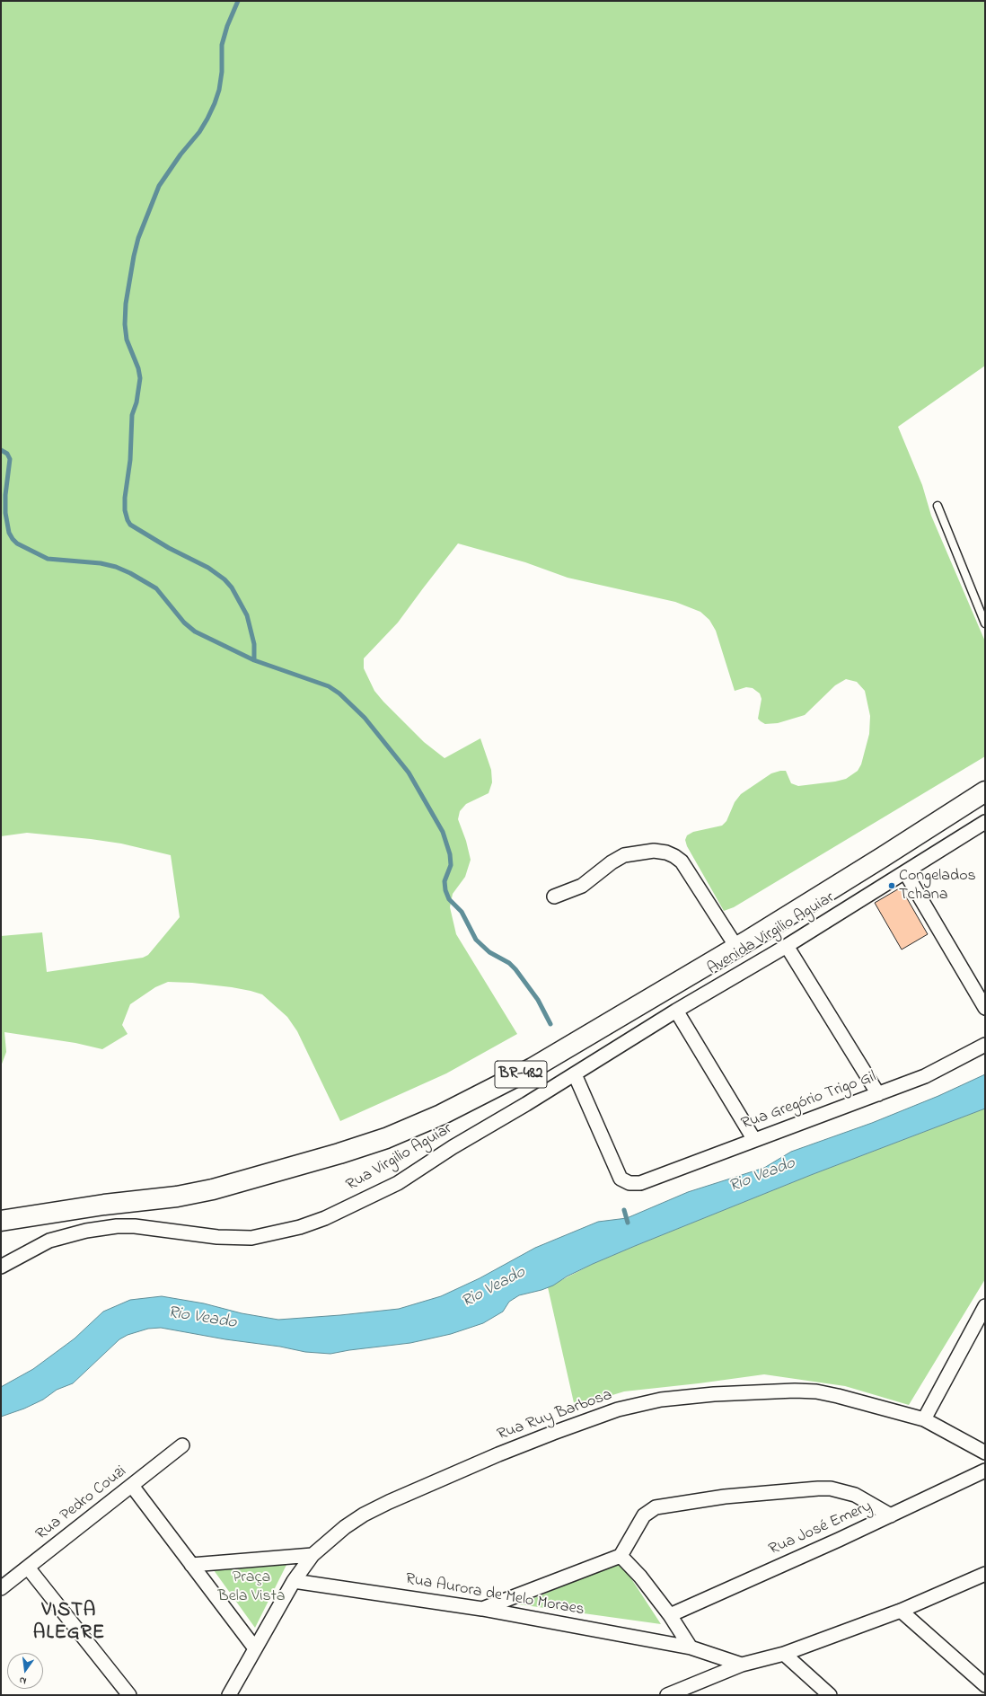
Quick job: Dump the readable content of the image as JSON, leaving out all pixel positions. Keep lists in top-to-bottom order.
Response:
{
  "streets": {
    "highway": ["BR-482"],
    "street": [
      "Avenida Virgilio Aguiar",
      "Rua Gregório Trigo Gil",
      "Rua Virgilio Aguiar",
      "Rua Ruy Barbosa",
      "Rua Pedro Couzi",
      "Rua José Emery",
      "Rua Aurora de Melo Moraes"
    ]
  },
  "crossings": [
    ["Avenida Virgilio Aguiar", "Rua Gregório Trigo Gil"],
    ["Avenida Virgilio Aguiar", "Rua Virgilio Aguiar"],
    ["Rua Gregório Trigo Gil", "Rua Virgilio Aguiar"],
    ["Rua Ruy Barbosa", "Rua Aurora de Melo Moraes"]
  ],
  "districts": ["VISTA ALEGRE"],
  "water": ["Rio Veado"],
  "parks": ["Praça Bela Vista"],
  "places": ["Congelados Tchana"],
  "north": "bottom"
}
